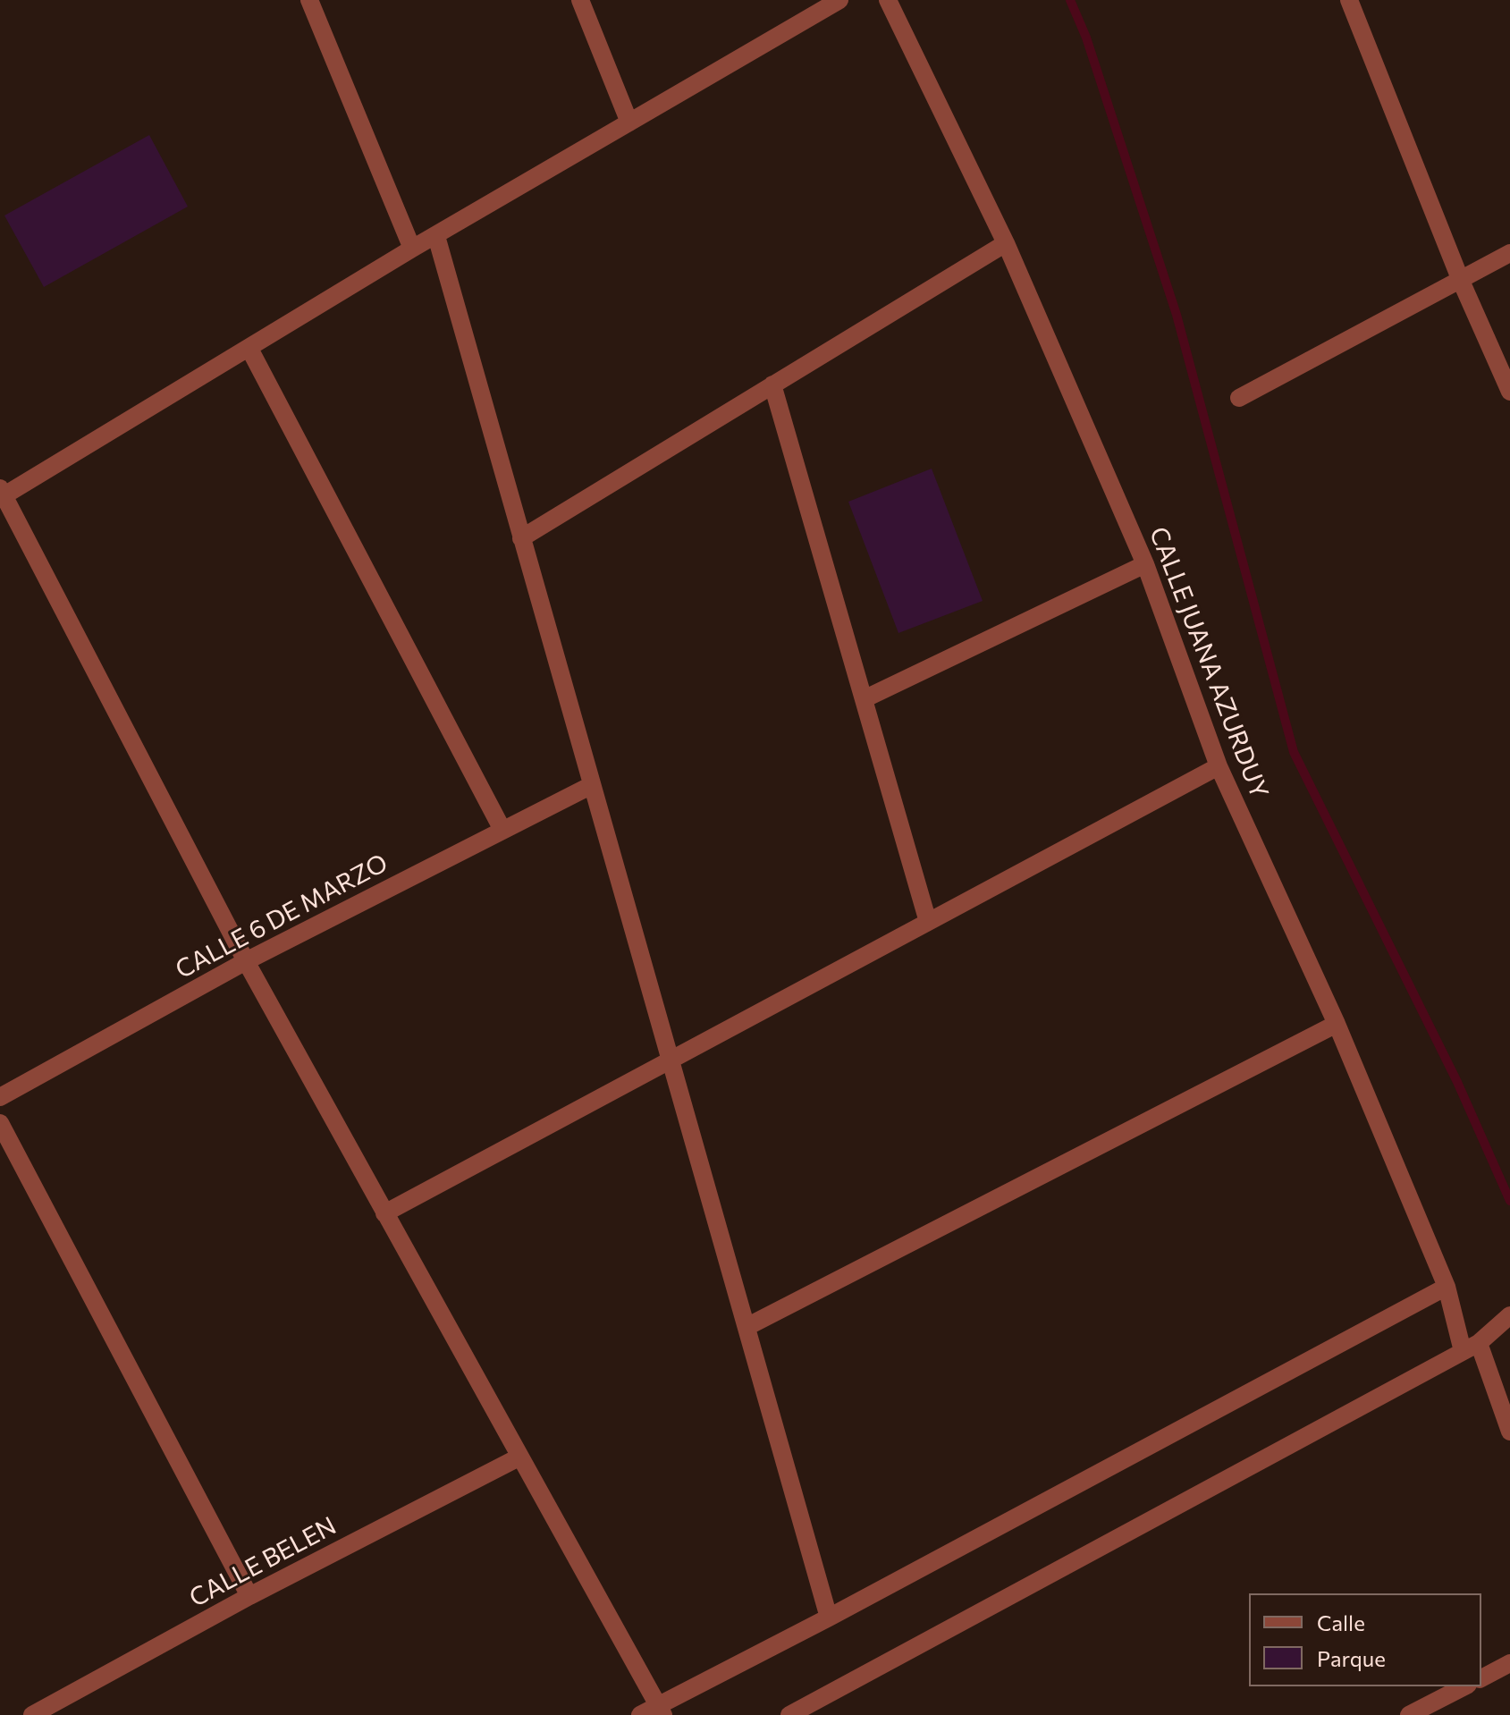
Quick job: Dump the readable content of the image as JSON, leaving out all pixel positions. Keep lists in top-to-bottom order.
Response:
{
  "streets": {
    "street": ["CALLE JUANA AZURDUY", "CALLE 6 DE MARZO", "CALLE BELEN"]
  },
  "legend": ["Calle", "Parque"]
}
